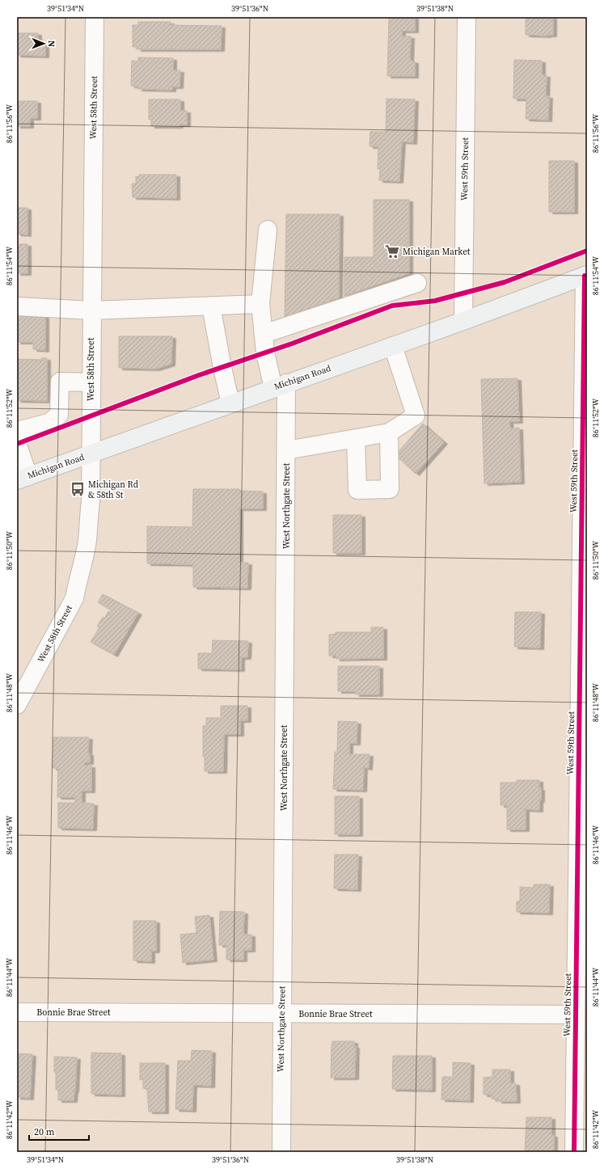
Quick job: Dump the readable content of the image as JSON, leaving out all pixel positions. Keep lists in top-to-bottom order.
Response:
{
  "streets": {
    "main road": ["Michigan Road"],
    "street": [
      "West 58th Street",
      "West 59th Street",
      "West Northgate Street",
      "Bonnie Brae Street"
    ]
  },
  "crossings": [
    ["West 58th Street", "Michigan Road"],
    ["West 59th Street", "Michigan Road"],
    ["West 59th Street", "Bonnie Brae Street"],
    ["Michigan Road", "West Northgate Street"],
    ["West Northgate Street", "Bonnie Brae Street"]
  ],
  "places": {
    "supermarket": ["Michigan Market"],
    "bus stop": ["Michigan Rd & 58th St"]
  },
  "scale_bar": "20 m",
  "north": "right",
  "coordinates": [
    "39°51'34\"N",
    "39°51'36\"N",
    "39°51'38\"N",
    "86°11'56\"W",
    "86°11'54\"W",
    "86°11'52\"W",
    "86°11'50\"W",
    "86°11'48\"W",
    "86°11'46\"W",
    "86°11'44\"W",
    "86°11'42\"W"
  ]
}
